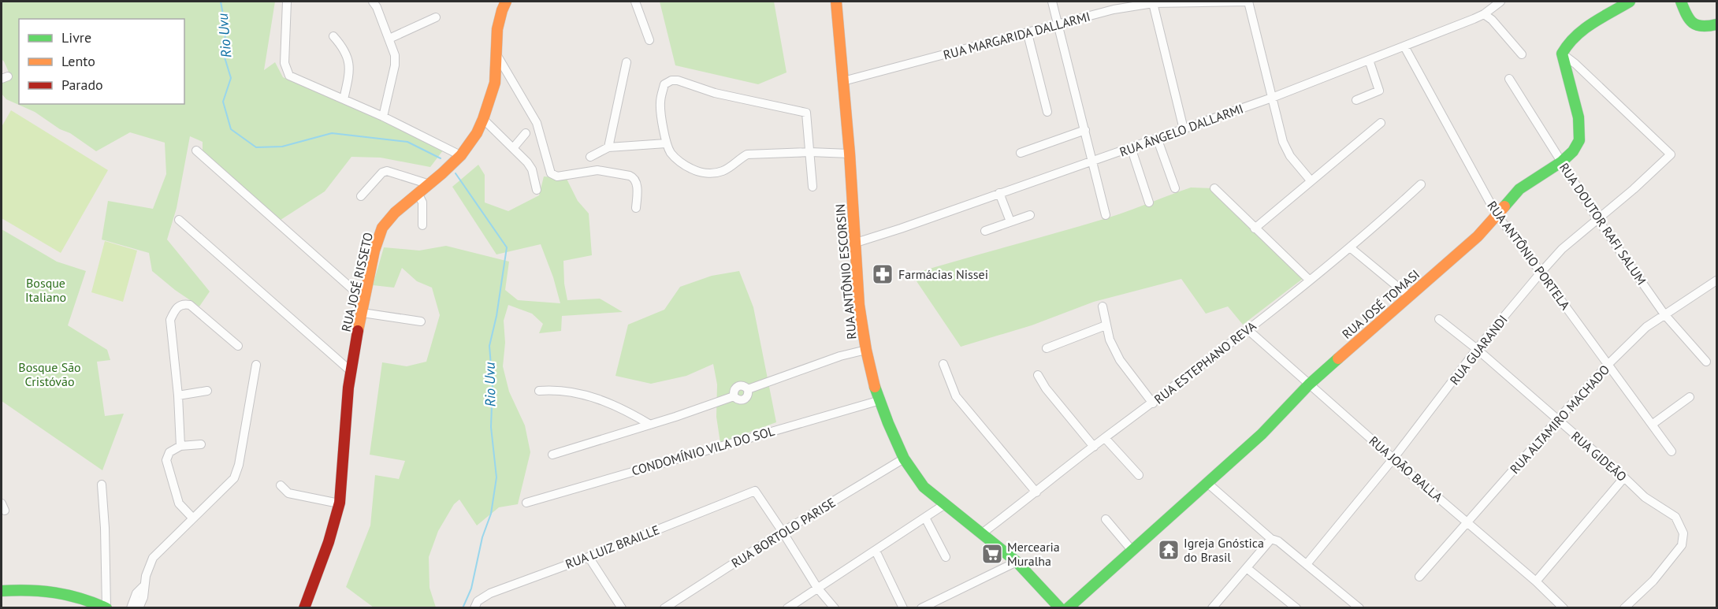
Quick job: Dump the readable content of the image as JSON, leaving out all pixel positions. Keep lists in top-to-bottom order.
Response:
{
  "streets": {
    "main road": ["RUA ANTÔNIO ESCORSIN", "RUA JOSÉ RISSETO", "RUA JOSÉ TOMASI"],
    "street": [
      "RUA MARGARIDA DALLARMI",
      "RUA ÂNGELO DALLARMI",
      "RUA DOUTOR RAFI SALUM",
      "RUA ANTÔNIO PORTELA",
      "RUA GUARANDI",
      "RUA ESTEPHANO REVA",
      "RUA ALTAMIRO MACHADO",
      "CONDOMÍNIO VILA DO SOL",
      "RUA GIDEÃO",
      "RUA JOÃO BALLA",
      "RUA BORTOLO PARISE",
      "RUA LUIZ BRAILLE"
    ]
  },
  "crossings": [
    ["RUA MARGARIDA DALLARMI", "RUA ANTÔNIO ESCORSIN"],
    ["RUA ÂNGELO DALLARMI", "RUA ANTÔNIO PORTELA"],
    ["RUA ÂNGELO DALLARMI", "RUA ANTÔNIO ESCORSIN"],
    ["RUA DOUTOR RAFI SALUM", "RUA JOSÉ TOMASI"],
    ["RUA DOUTOR RAFI SALUM", "RUA GUARANDI"],
    ["RUA DOUTOR RAFI SALUM", "RUA ALTAMIRO MACHADO"],
    ["RUA ANTÔNIO PORTELA", "RUA JOSÉ TOMASI"],
    ["RUA ANTÔNIO PORTELA", "RUA GUARANDI"],
    ["RUA ANTÔNIO PORTELA", "RUA ALTAMIRO MACHADO"],
    ["RUA ANTÔNIO ESCORSIN", "RUA ESTEPHANO REVA"],
    ["RUA ANTÔNIO ESCORSIN", "CONDOMÍNIO VILA DO SOL"],
    ["RUA ANTÔNIO ESCORSIN", "RUA BORTOLO PARISE"],
    ["RUA JOSÉ TOMASI", "RUA GUARANDI"],
    ["RUA JOSÉ TOMASI", "RUA JOÃO BALLA"],
    ["RUA GUARANDI", "RUA GIDEÃO"],
    ["RUA GUARANDI", "RUA JOÃO BALLA"],
    ["RUA ESTEPHANO REVA", "RUA JOÃO BALLA"],
    ["RUA ALTAMIRO MACHADO", "RUA GIDEÃO"],
    ["RUA ALTAMIRO MACHADO", "RUA JOÃO BALLA"],
    ["RUA BORTOLO PARISE", "RUA LUIZ BRAILLE"]
  ],
  "water": ["Rio Uvu"],
  "parks": ["Bosque Italiano", "Bosque São Cristóvão"],
  "places": {
    "pharmacy": ["Farmácias Nissei"],
    "temple": ["Igreja Gnóstica do Brasil"],
    "supermarket": ["Mercearia Muralha"]
  },
  "legend": ["Livre", "Lento", "Parado"]
}
